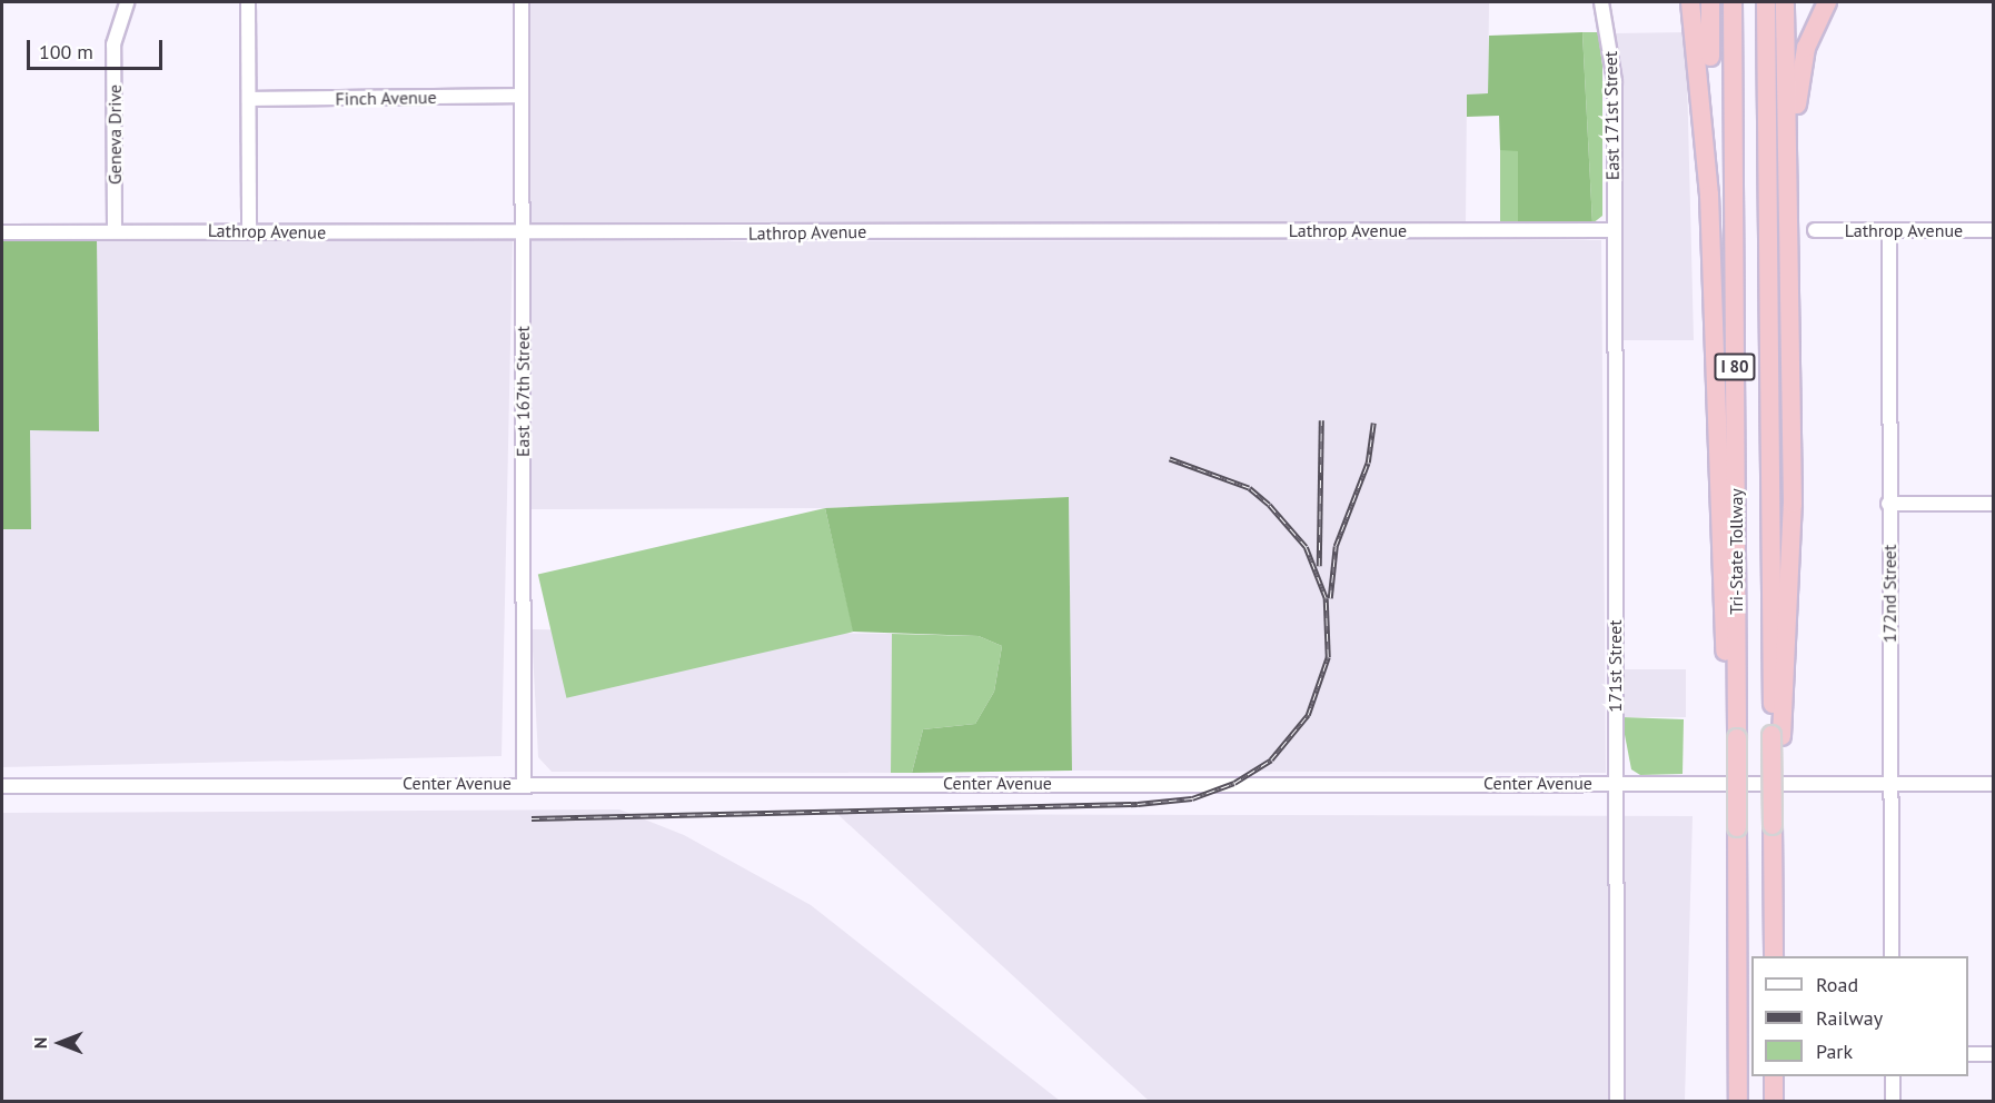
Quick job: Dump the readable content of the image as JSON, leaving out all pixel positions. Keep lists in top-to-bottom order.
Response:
{
  "streets": {
    "highway": ["I 80", "Tri-State Tollway"],
    "street": [
      "Finch Avenue",
      "East 171st Street",
      "Geneva Drive",
      "Lathrop Avenue",
      "East 167th Street",
      "172nd Street",
      "171st Street",
      "Center Avenue"
    ]
  },
  "crossings": [
    ["Finch Avenue", "East 167th Street"],
    ["East 171st Street", "Lathrop Avenue"],
    ["East 171st Street", "171st Street"],
    ["Geneva Drive", "Lathrop Avenue"],
    ["Lathrop Avenue", "East 167th Street"],
    ["Lathrop Avenue", "172nd Street"],
    ["Lathrop Avenue", "171st Street"],
    ["East 167th Street", "Center Avenue"],
    ["172nd Street", "Center Avenue"],
    ["171st Street", "Center Avenue"]
  ],
  "legend": ["Road", "Railway", "Park"],
  "scale_bar": "100 m",
  "north": "left"
}
